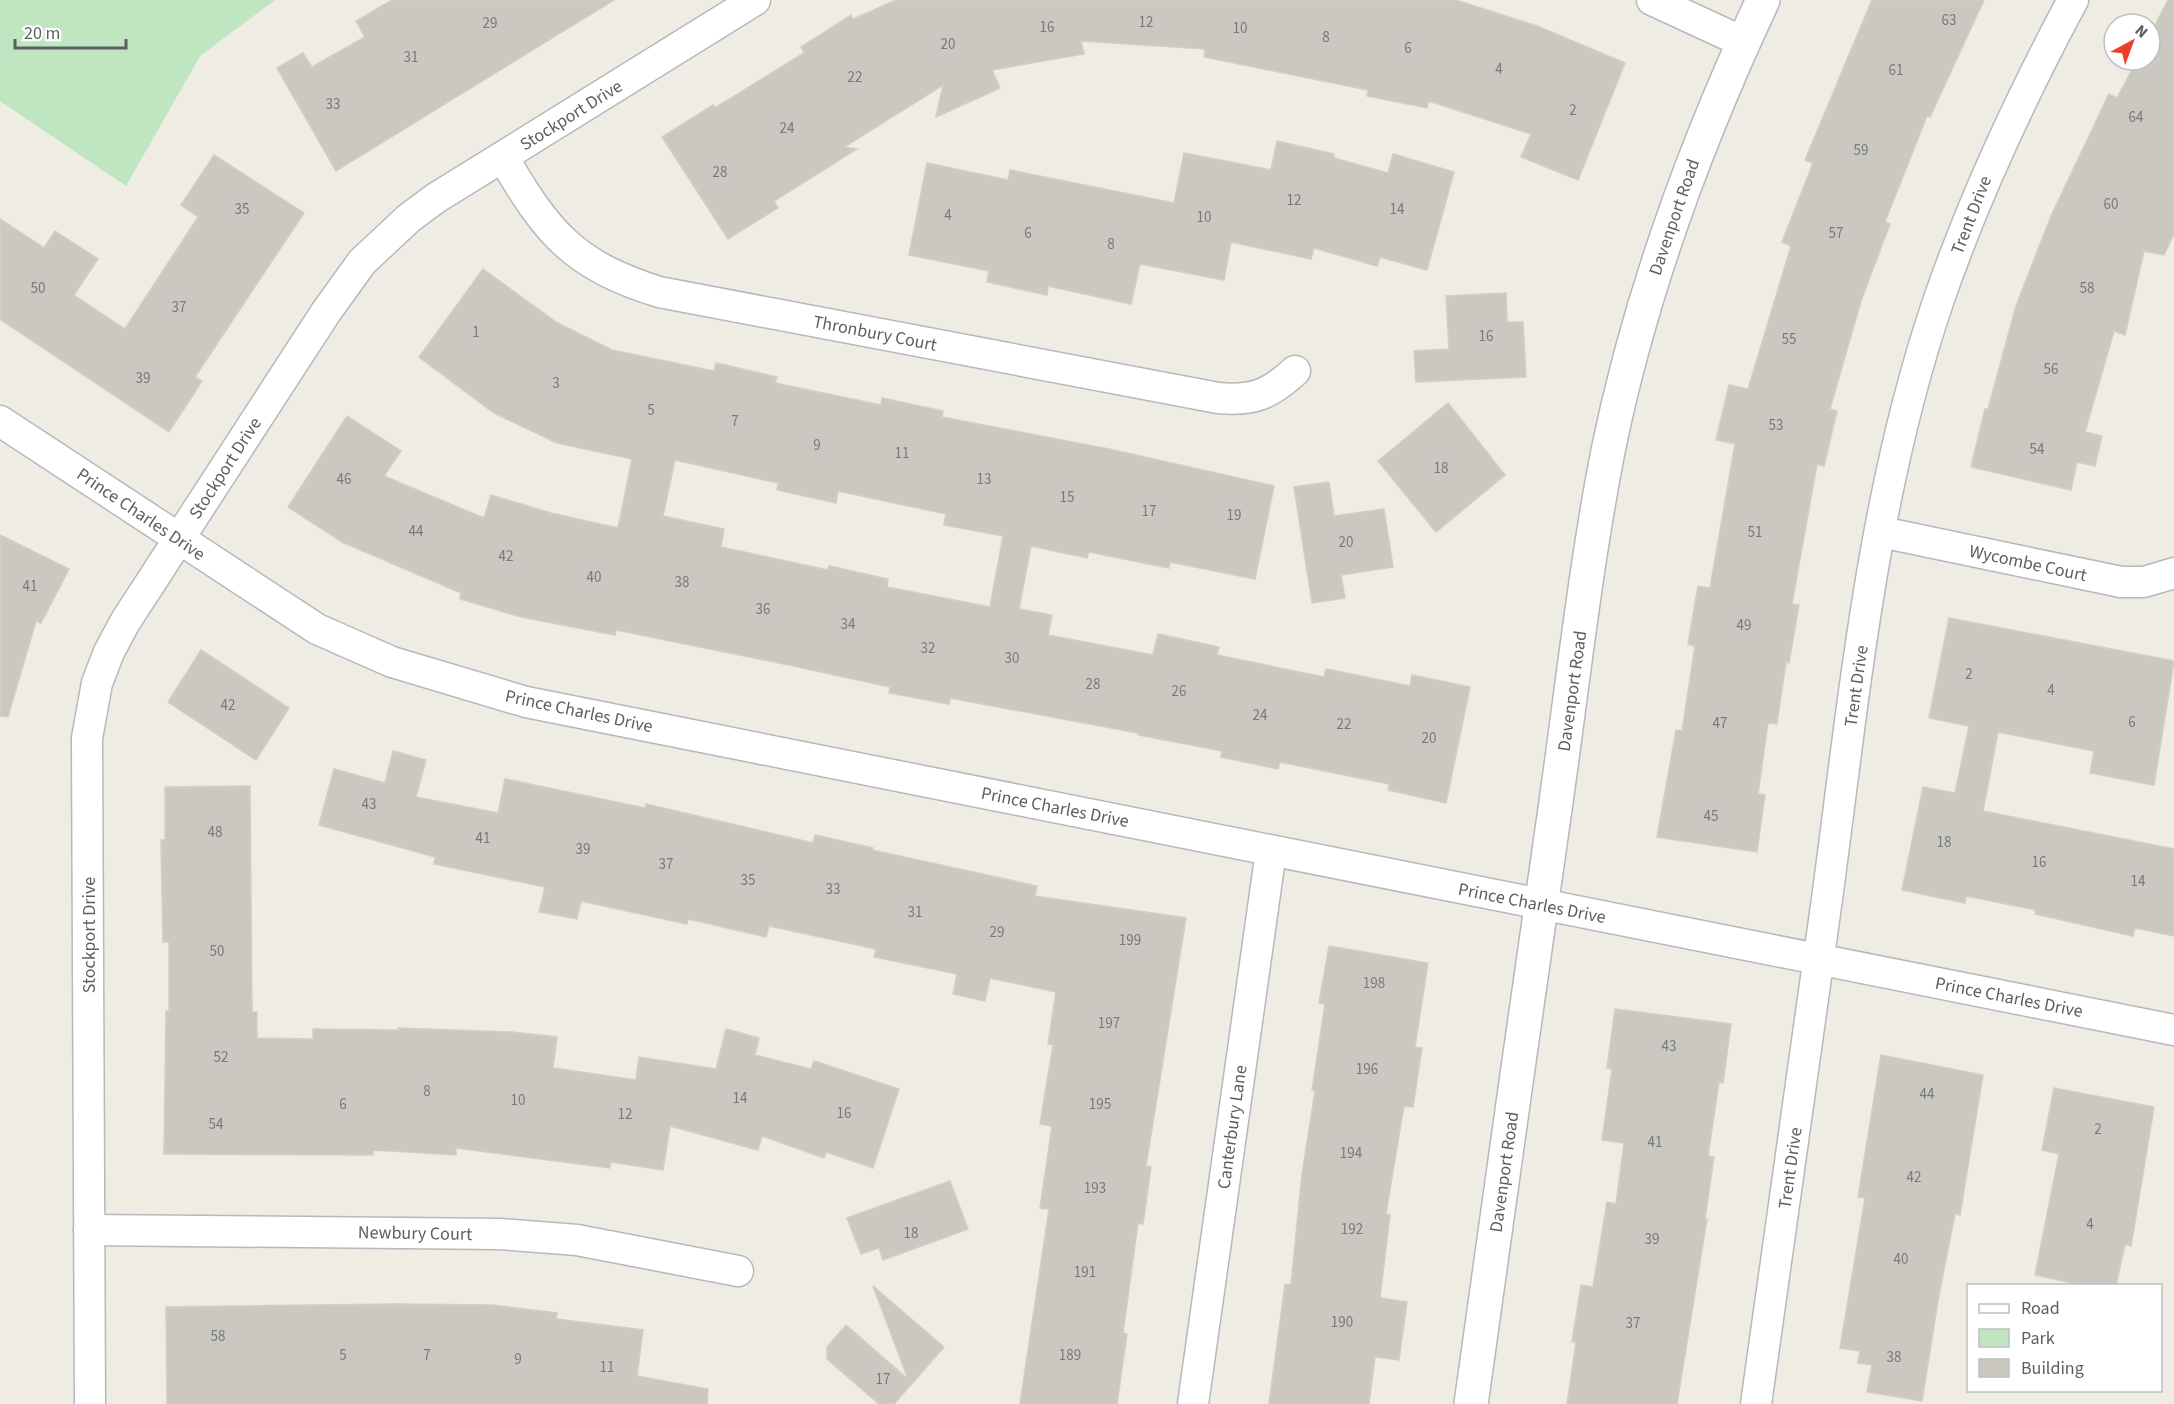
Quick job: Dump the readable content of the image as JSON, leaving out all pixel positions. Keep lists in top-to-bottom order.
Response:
{
  "streets": {
    "street": [
      "Stockport Drive",
      "Trent Drive",
      "Davenport Road",
      "Thronbury Court",
      "Prince Charles Drive",
      "Wycombe Court",
      "Canterbury Lane",
      "Newbury Court"
    ]
  },
  "crossings": [
    ["Stockport Drive", "Thronbury Court"],
    ["Stockport Drive", "Prince Charles Drive"],
    ["Stockport Drive", "Newbury Court"],
    ["Trent Drive", "Prince Charles Drive"],
    ["Trent Drive", "Wycombe Court"],
    ["Davenport Road", "Prince Charles Drive"],
    ["Prince Charles Drive", "Canterbury Lane"]
  ],
  "house_numbers": [
    "63",
    "12",
    "29",
    "16",
    "10",
    "8",
    "20",
    "6",
    "31",
    "4",
    "61",
    "22",
    "33",
    "2",
    "64",
    "24",
    "59",
    "28",
    "12",
    "60",
    "35",
    "14",
    "4",
    "10",
    "6",
    "57",
    "8",
    "50",
    "58",
    "37",
    "1",
    "16",
    "55",
    "56",
    "39",
    "3",
    "5",
    "7",
    "53",
    "9",
    "54",
    "11",
    "18",
    "46",
    "13",
    "15",
    "17",
    "19",
    "44",
    "51",
    "20",
    "42",
    "40",
    "38",
    "41",
    "36",
    "34",
    "49",
    "32",
    "30",
    "2",
    "28",
    "4",
    "26",
    "42",
    "24",
    "6",
    "47",
    "22",
    "20",
    "43",
    "45",
    "48",
    "41",
    "18",
    "39",
    "16",
    "37",
    "35",
    "14",
    "33",
    "31",
    "29",
    "199",
    "50",
    "198",
    "197",
    "43",
    "52",
    "196",
    "8",
    "44",
    "14",
    "10",
    "6",
    "195",
    "16",
    "12",
    "54",
    "2",
    "41",
    "194",
    "42",
    "193",
    "4",
    "192",
    "18",
    "39",
    "40",
    "191",
    "190",
    "37",
    "58",
    "5",
    "7",
    "189",
    "38",
    "9",
    "11",
    "17"
  ],
  "legend": ["Road", "Park", "Building"],
  "scale_bar": "20 m",
  "north": "top right"
}
